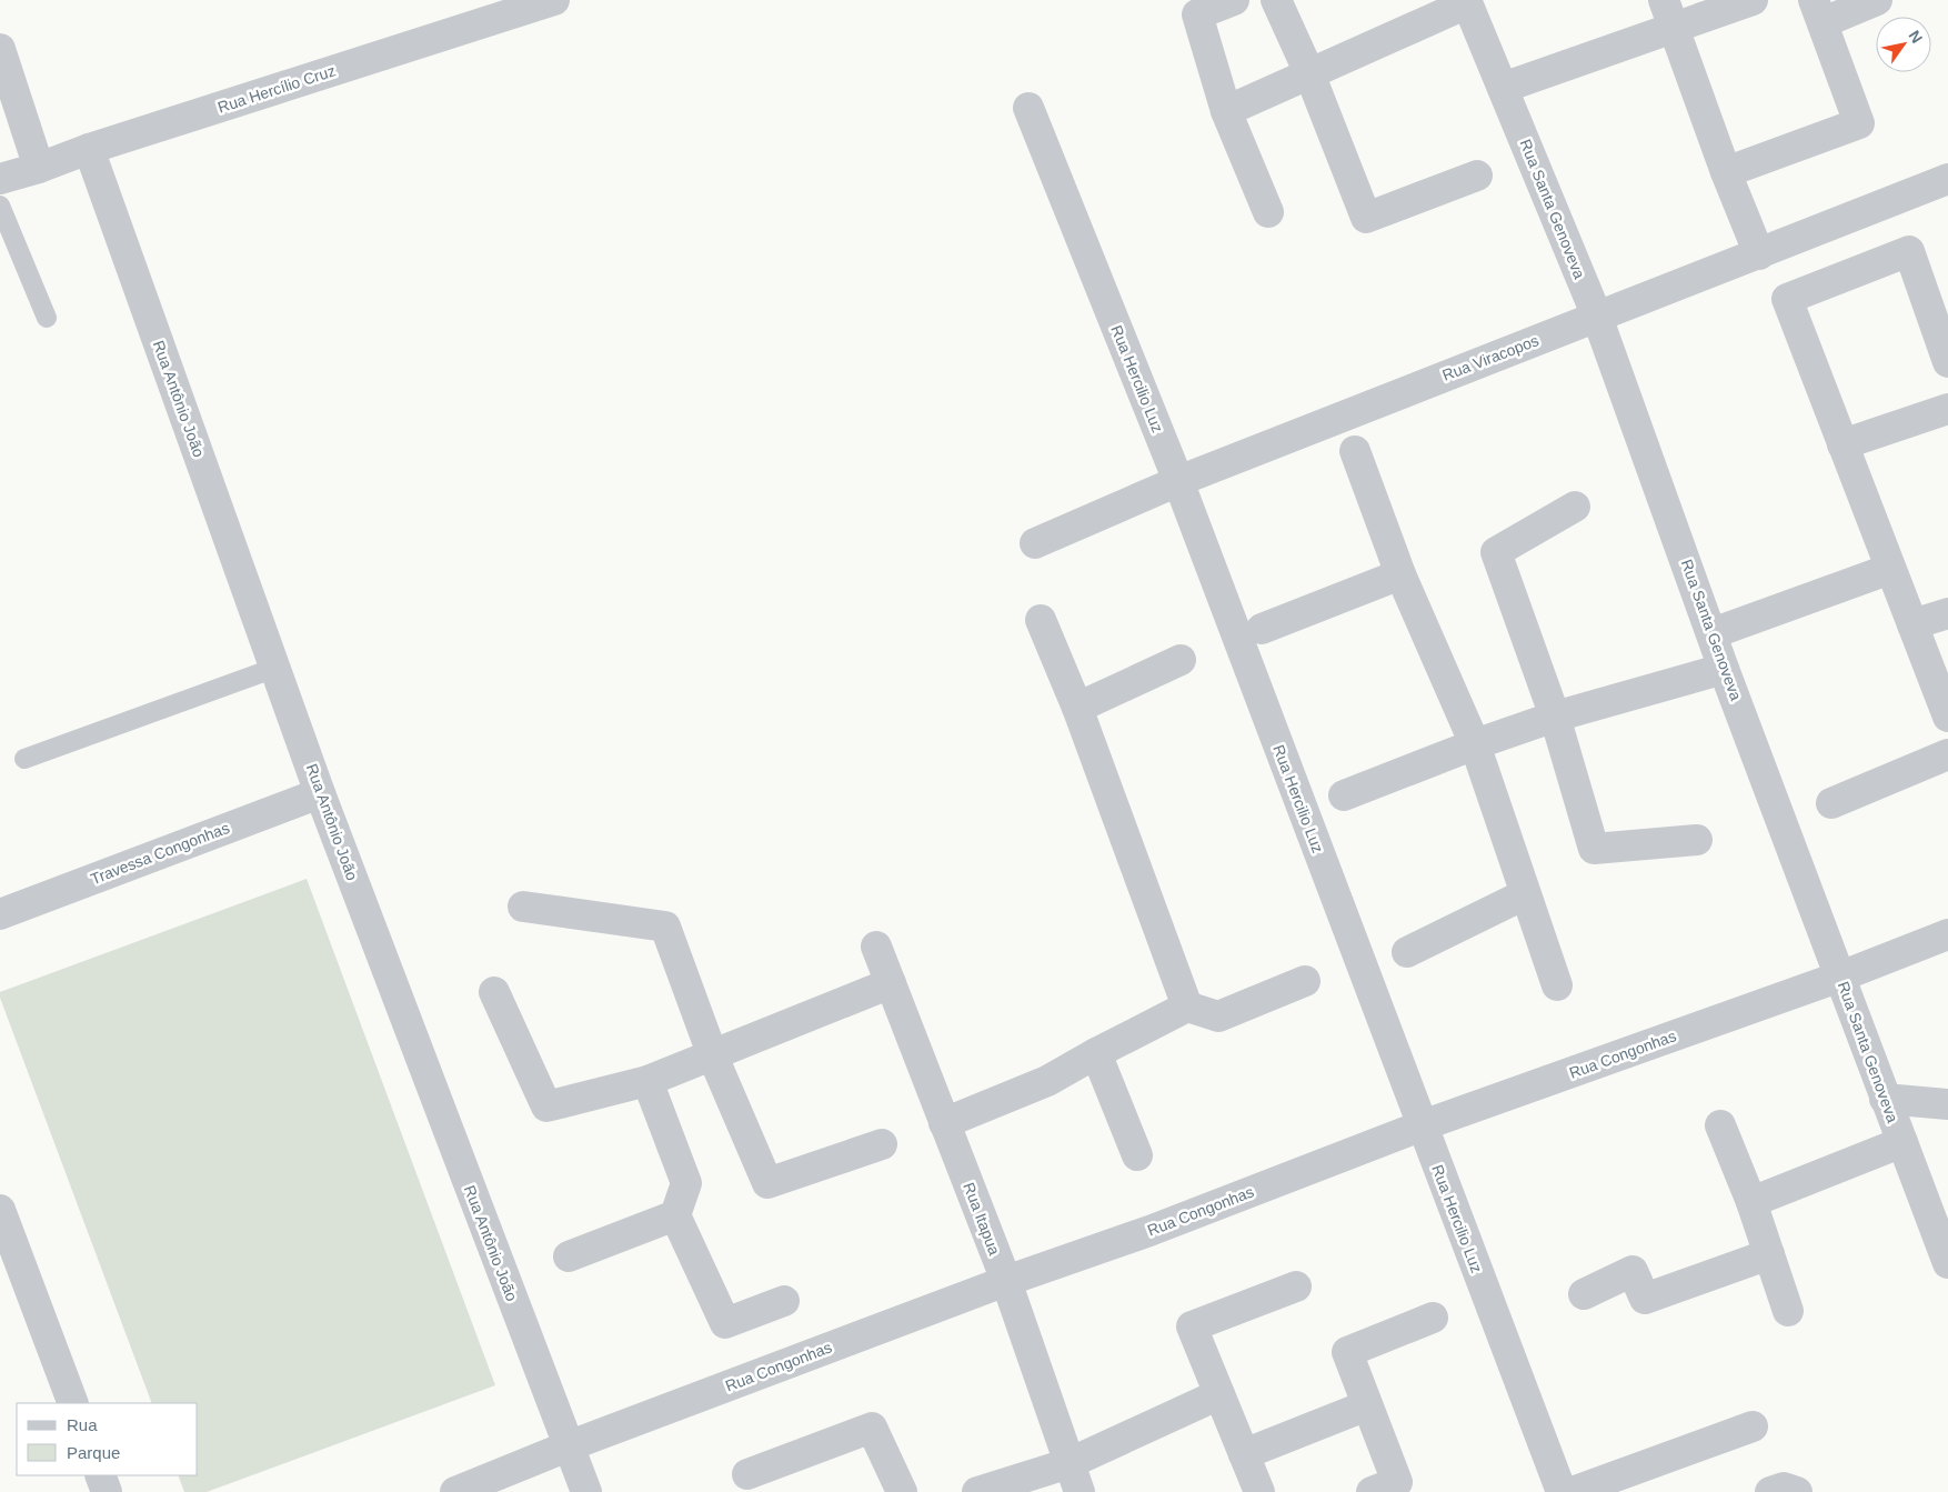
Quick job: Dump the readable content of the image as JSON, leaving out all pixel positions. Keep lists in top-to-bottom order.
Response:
{
  "streets": {
    "street": [
      "Rua Hercílio Cruz",
      "Rua Santa Genoveva",
      "Rua Viracopos",
      "Rua Hercilio Luz",
      "Rua Antônio João",
      "Travessa Congonhas",
      "Rua Congonhas",
      "Rua Itapua"
    ]
  },
  "crossings": [
    ["Rua Hercílio Cruz", "Rua Antônio João"],
    ["Rua Santa Genoveva", "Rua Viracopos"],
    ["Rua Santa Genoveva", "Rua Congonhas"],
    ["Rua Viracopos", "Rua Hercilio Luz"],
    ["Rua Hercilio Luz", "Rua Congonhas"],
    ["Rua Antônio João", "Travessa Congonhas"],
    ["Rua Antônio João", "Rua Congonhas"],
    ["Rua Congonhas", "Rua Itapua"]
  ],
  "legend": ["Rua", "Parque"],
  "north": "top right"
}
